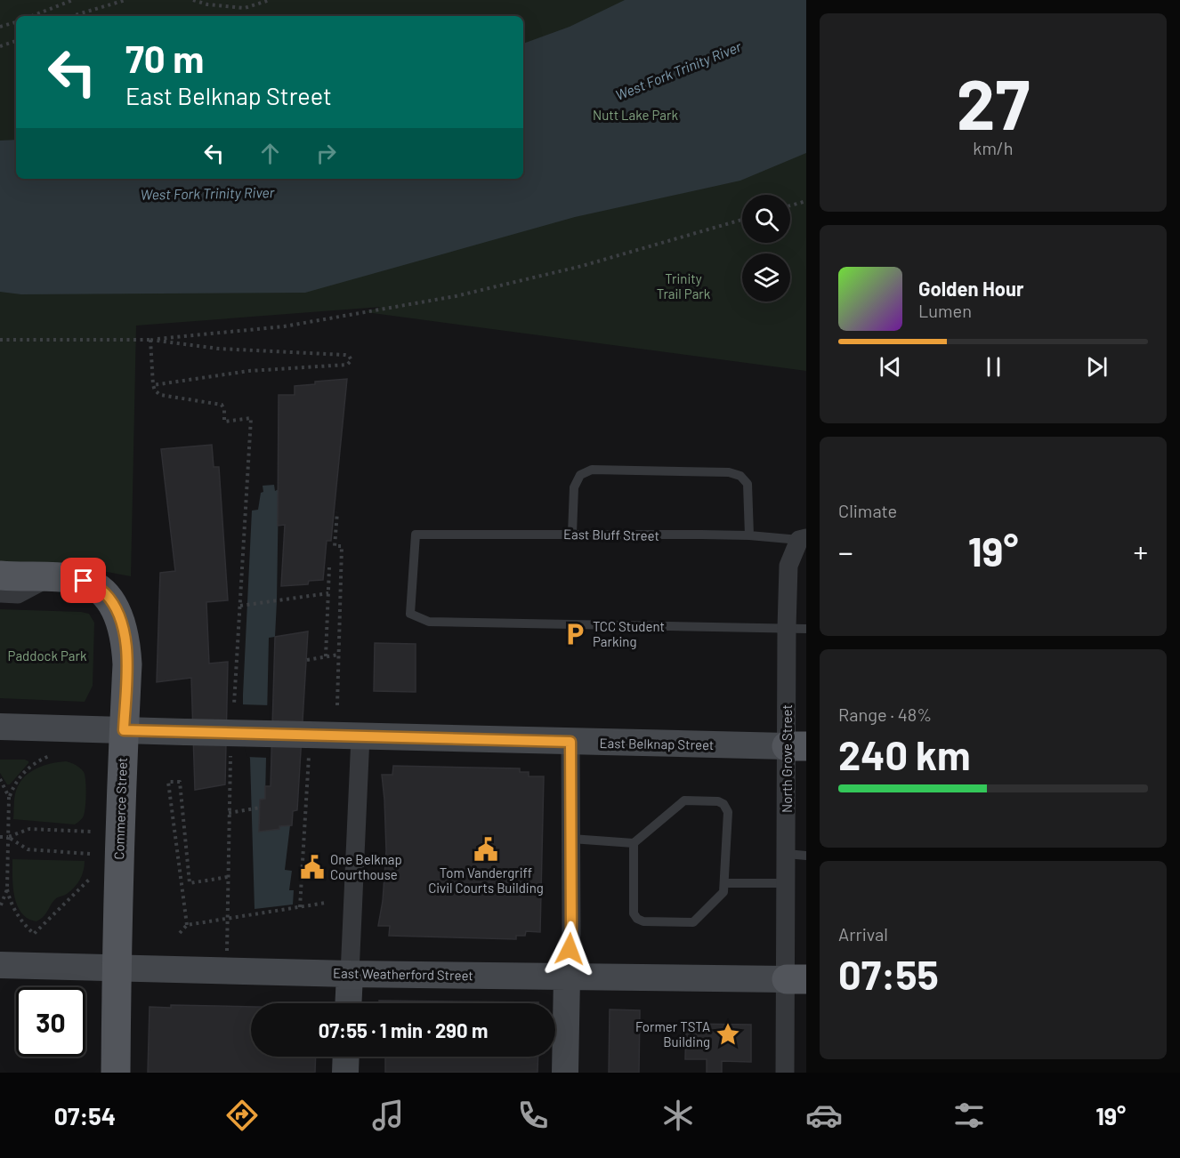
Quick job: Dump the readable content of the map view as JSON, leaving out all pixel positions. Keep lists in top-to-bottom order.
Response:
{
  "streets": {
    "main road": ["East Belknap Street", "Commerce Street", "East Weatherford Street"],
    "street": ["North Grove Street"],
    "lane": ["East Bluff Street"]
  },
  "crossings": [
    ["East Bluff Street", "North Grove Street"],
    ["East Belknap Street", "North Grove Street"],
    ["East Belknap Street", "Commerce Street"],
    ["North Grove Street", "East Weatherford Street"],
    ["Commerce Street", "East Weatherford Street"]
  ],
  "water": ["West Fork Trinity River"],
  "parks": ["Nutt Lake Park", "Trinity Trail Park", "Paddock Park"],
  "places": {
    "parking": ["TCC Student Parking"],
    "public building": ["Tom Vandergriff Civil Courts Building", "One Belknap Courthouse"],
    "place": ["Former TSTA Building"]
  },
  "page": {
    "tile": [
      ["27", "km/h"],
      "Climate",
      ["Range · 48%", "240 km"],
      ["Arrival", "07:55"]
    ],
    "turn": ["70 m", "East Belknap Street"],
    "song": ["Golden Hour", "Lumen"],
    "heat": ["−", "19°", "+"],
    "limit": "30",
    "trip": "07:55 · 1 min · 290 m",
    "tabs": ["07:54", "19°"]
  }
}
